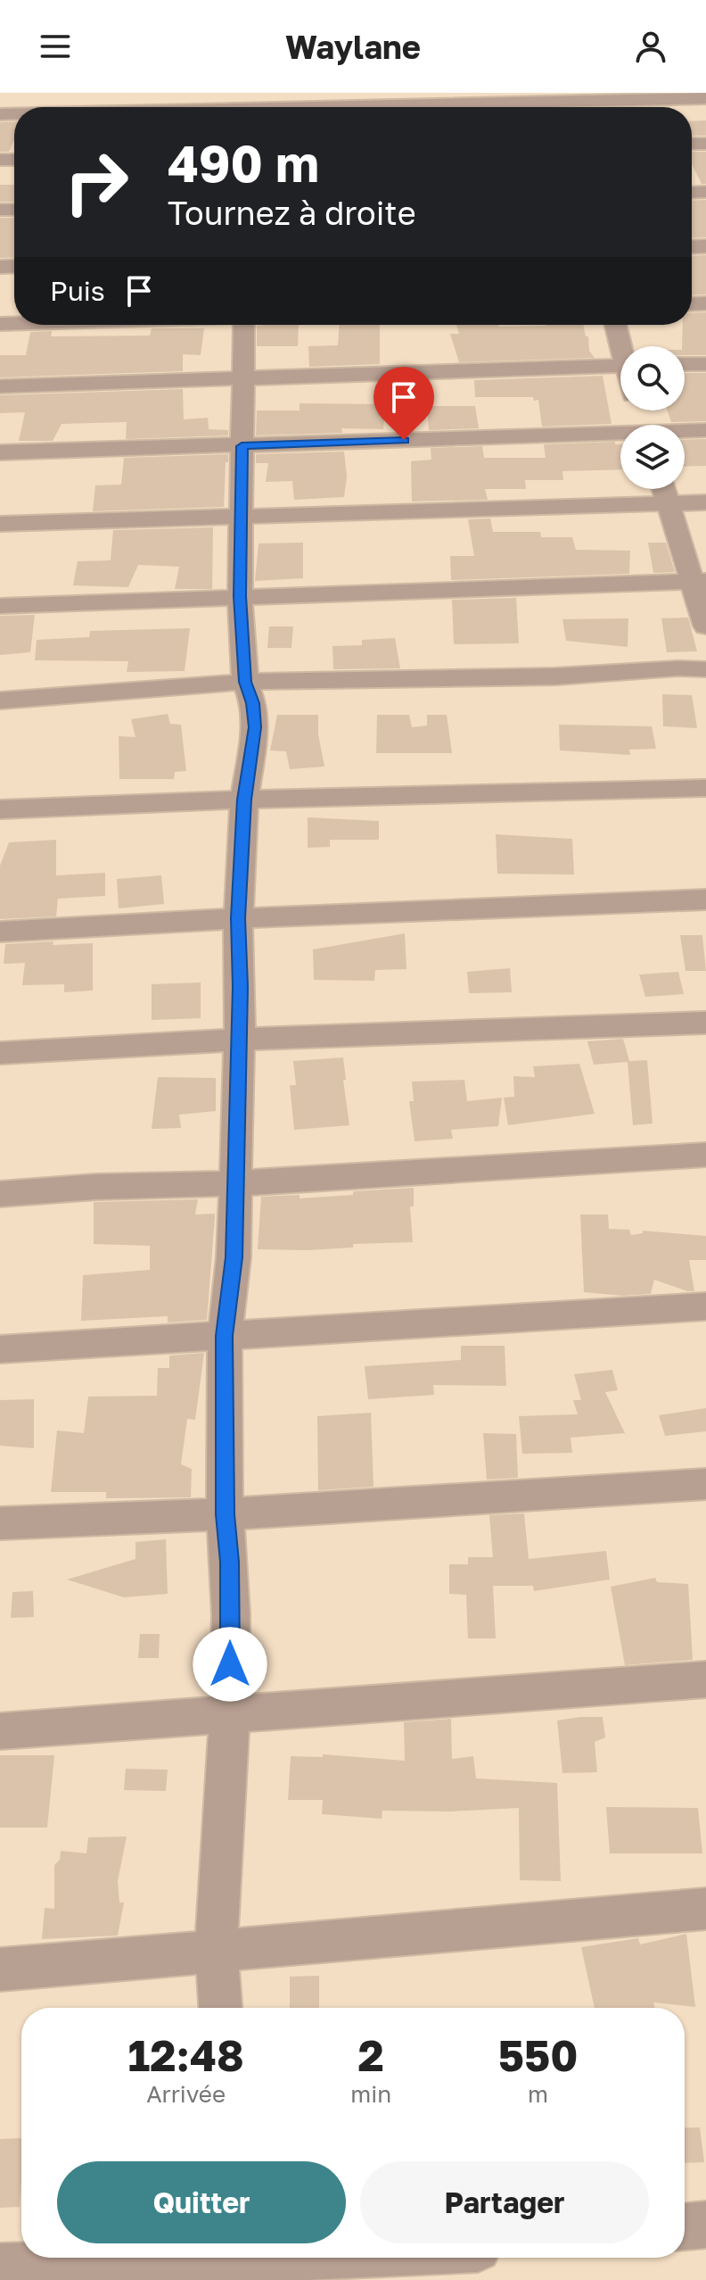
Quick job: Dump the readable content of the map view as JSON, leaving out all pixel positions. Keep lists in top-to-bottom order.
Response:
{
  "page": {
    "header": "Waylane",
    "turn": ["490 m", "Tournez à droite"],
    "then": "Puis",
    "eta": [
      "12:48",
      "Arrivée",
      "2",
      "min",
      "550",
      "m"
    ],
    "buttons": ["Quitter", "Partager"]
  }
}
